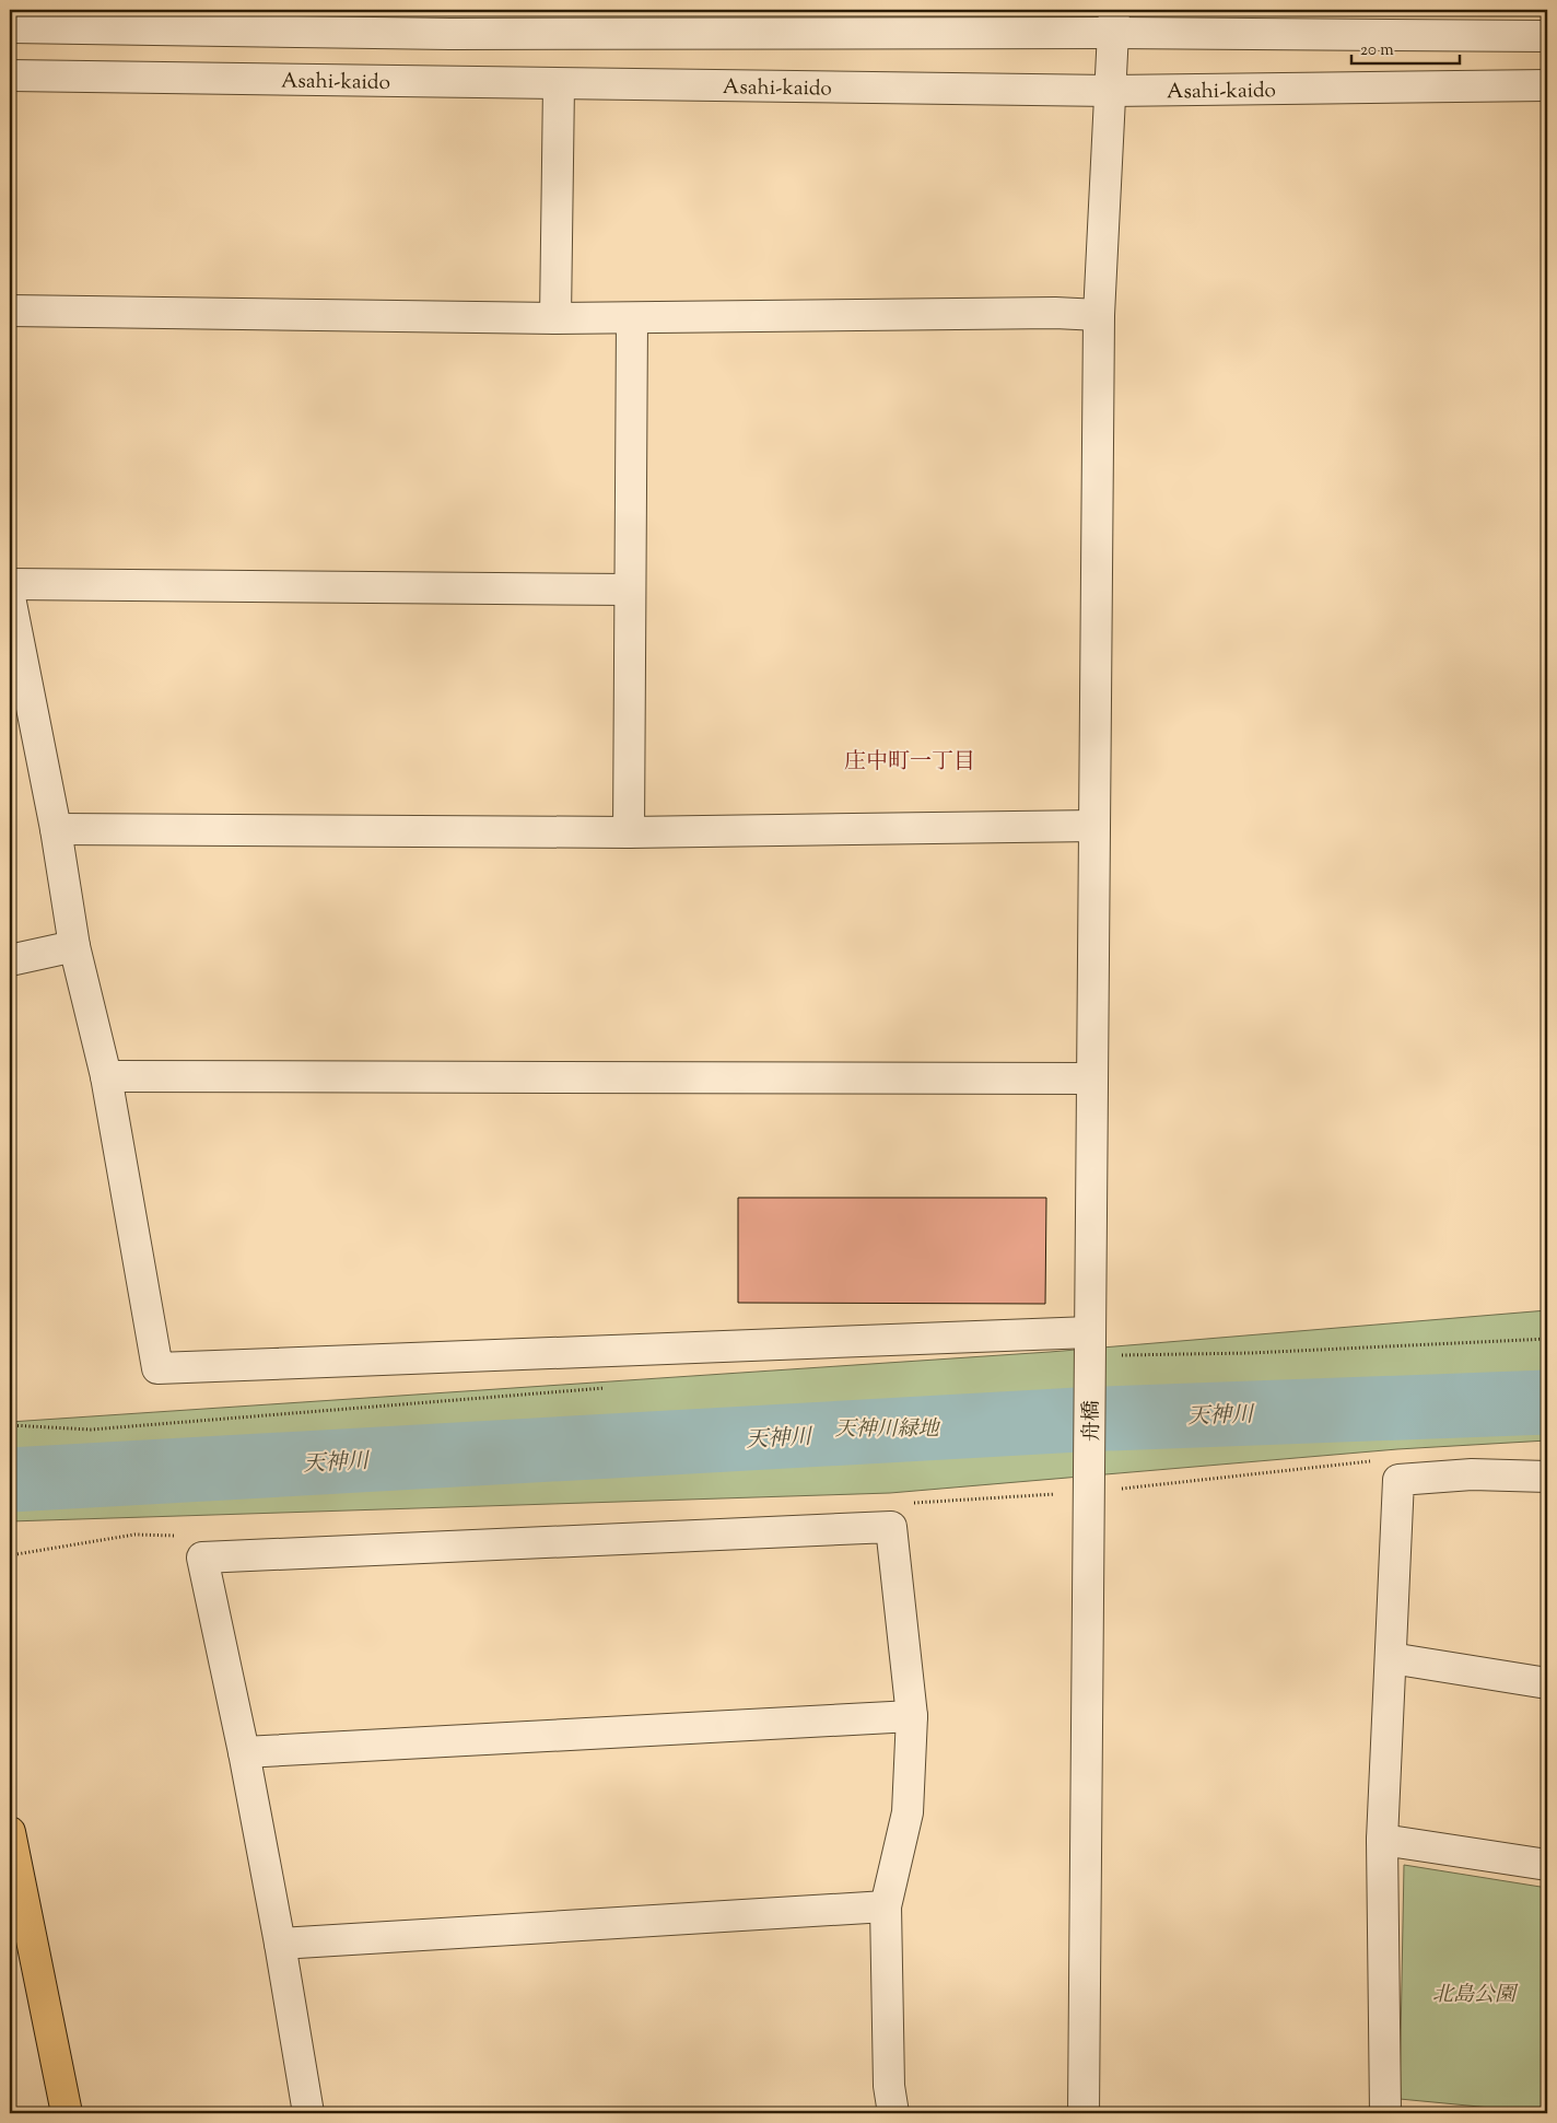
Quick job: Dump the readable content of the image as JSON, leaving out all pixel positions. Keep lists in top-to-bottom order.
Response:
{
  "streets": {
    "street": ["Asahi-kaido", "舟橋"]
  },
  "crossings": [
    ["Asahi-kaido", "舟橋"]
  ],
  "districts": ["庄中町一丁目"],
  "water": ["天神川"],
  "parks": ["天神川緑地", "北島公園"],
  "scale_bar": "20 m"
}
